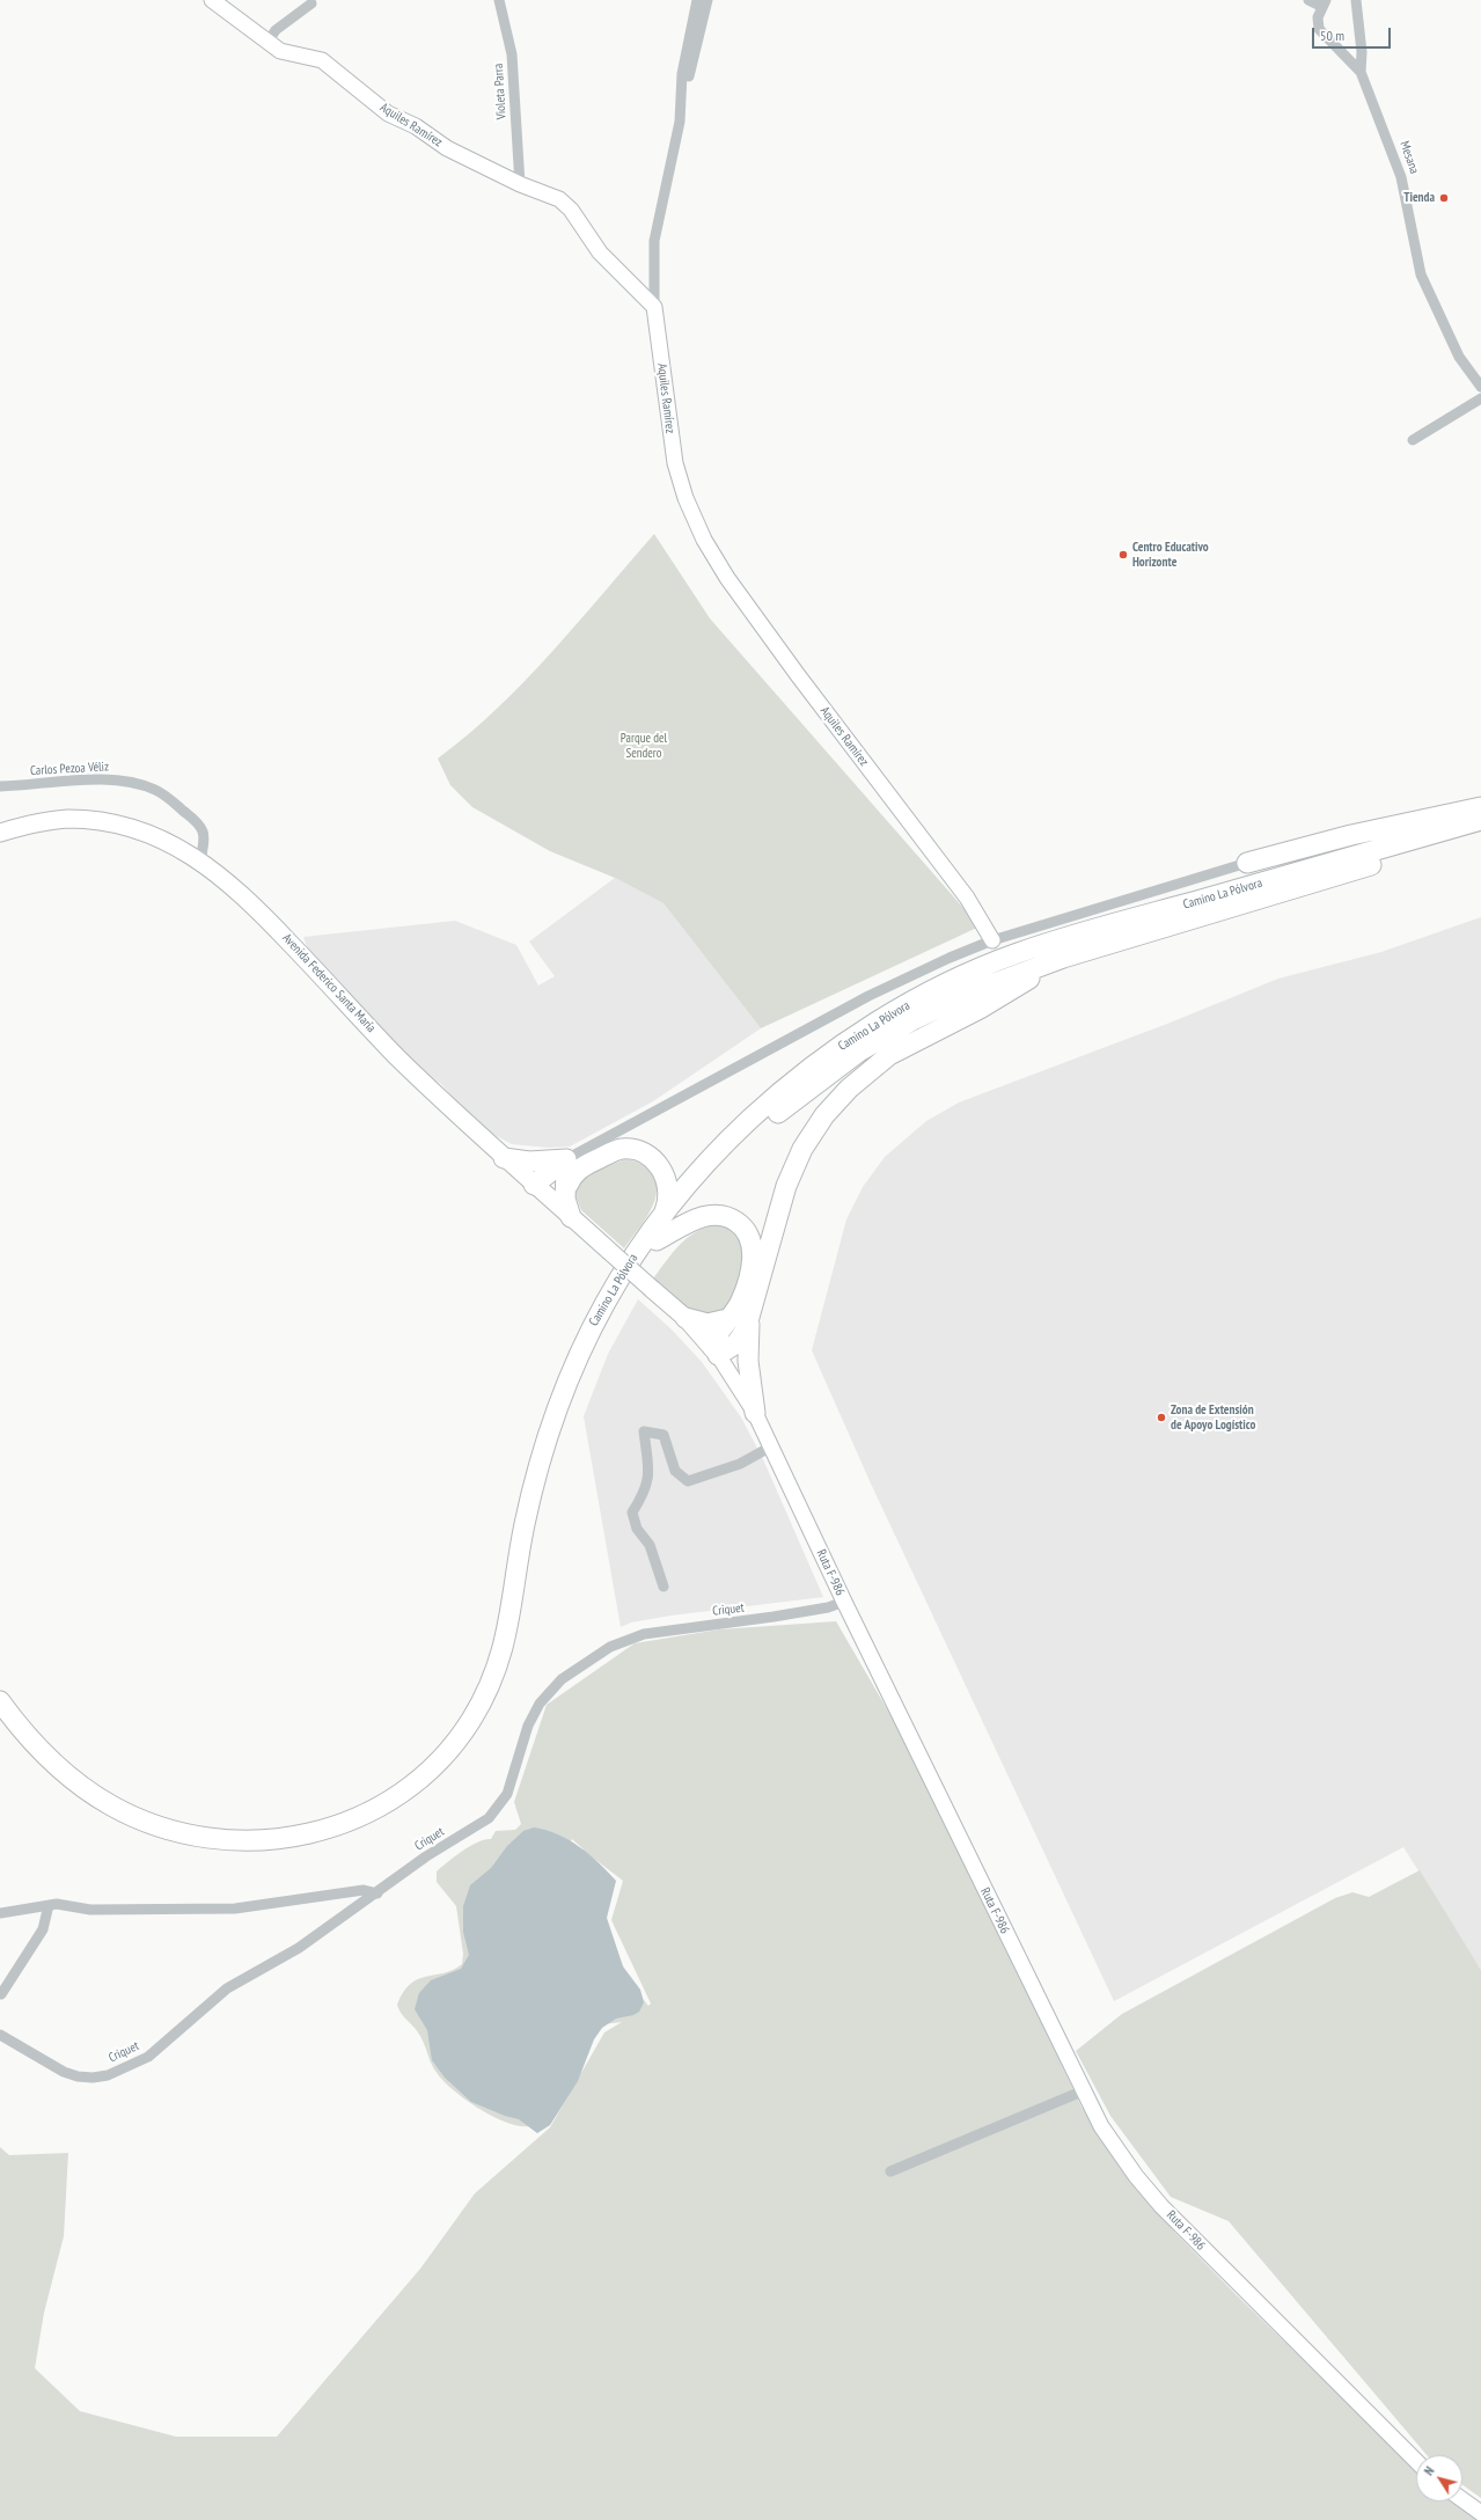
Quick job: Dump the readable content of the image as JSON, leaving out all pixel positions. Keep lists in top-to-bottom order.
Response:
{
  "streets": {
    "highway": ["Camino La Pólvora"],
    "main road": ["Aquiles Ramírez", "Avenida Federico Santa María", "Ruta F-986"],
    "street": [
      "Violeta Parra",
      "Mesana",
      "Carlos Pezoa Véliz",
      "Criquet"
    ]
  },
  "crossings": [
    ["Violeta Parra", "Aquiles Ramírez"],
    ["Carlos Pezoa Véliz", "Avenida Federico Santa María"],
    ["Avenida Federico Santa María", "Ruta F-986"],
    ["Ruta F-986", "Criquet"]
  ],
  "parks": ["Parque del Sendero"],
  "places": ["Tienda", "Centro Educativo Horizonte", "Zona de Extensión de Apoyo Logístico"],
  "scale_bar": "50 m",
  "north": "top left"
}
